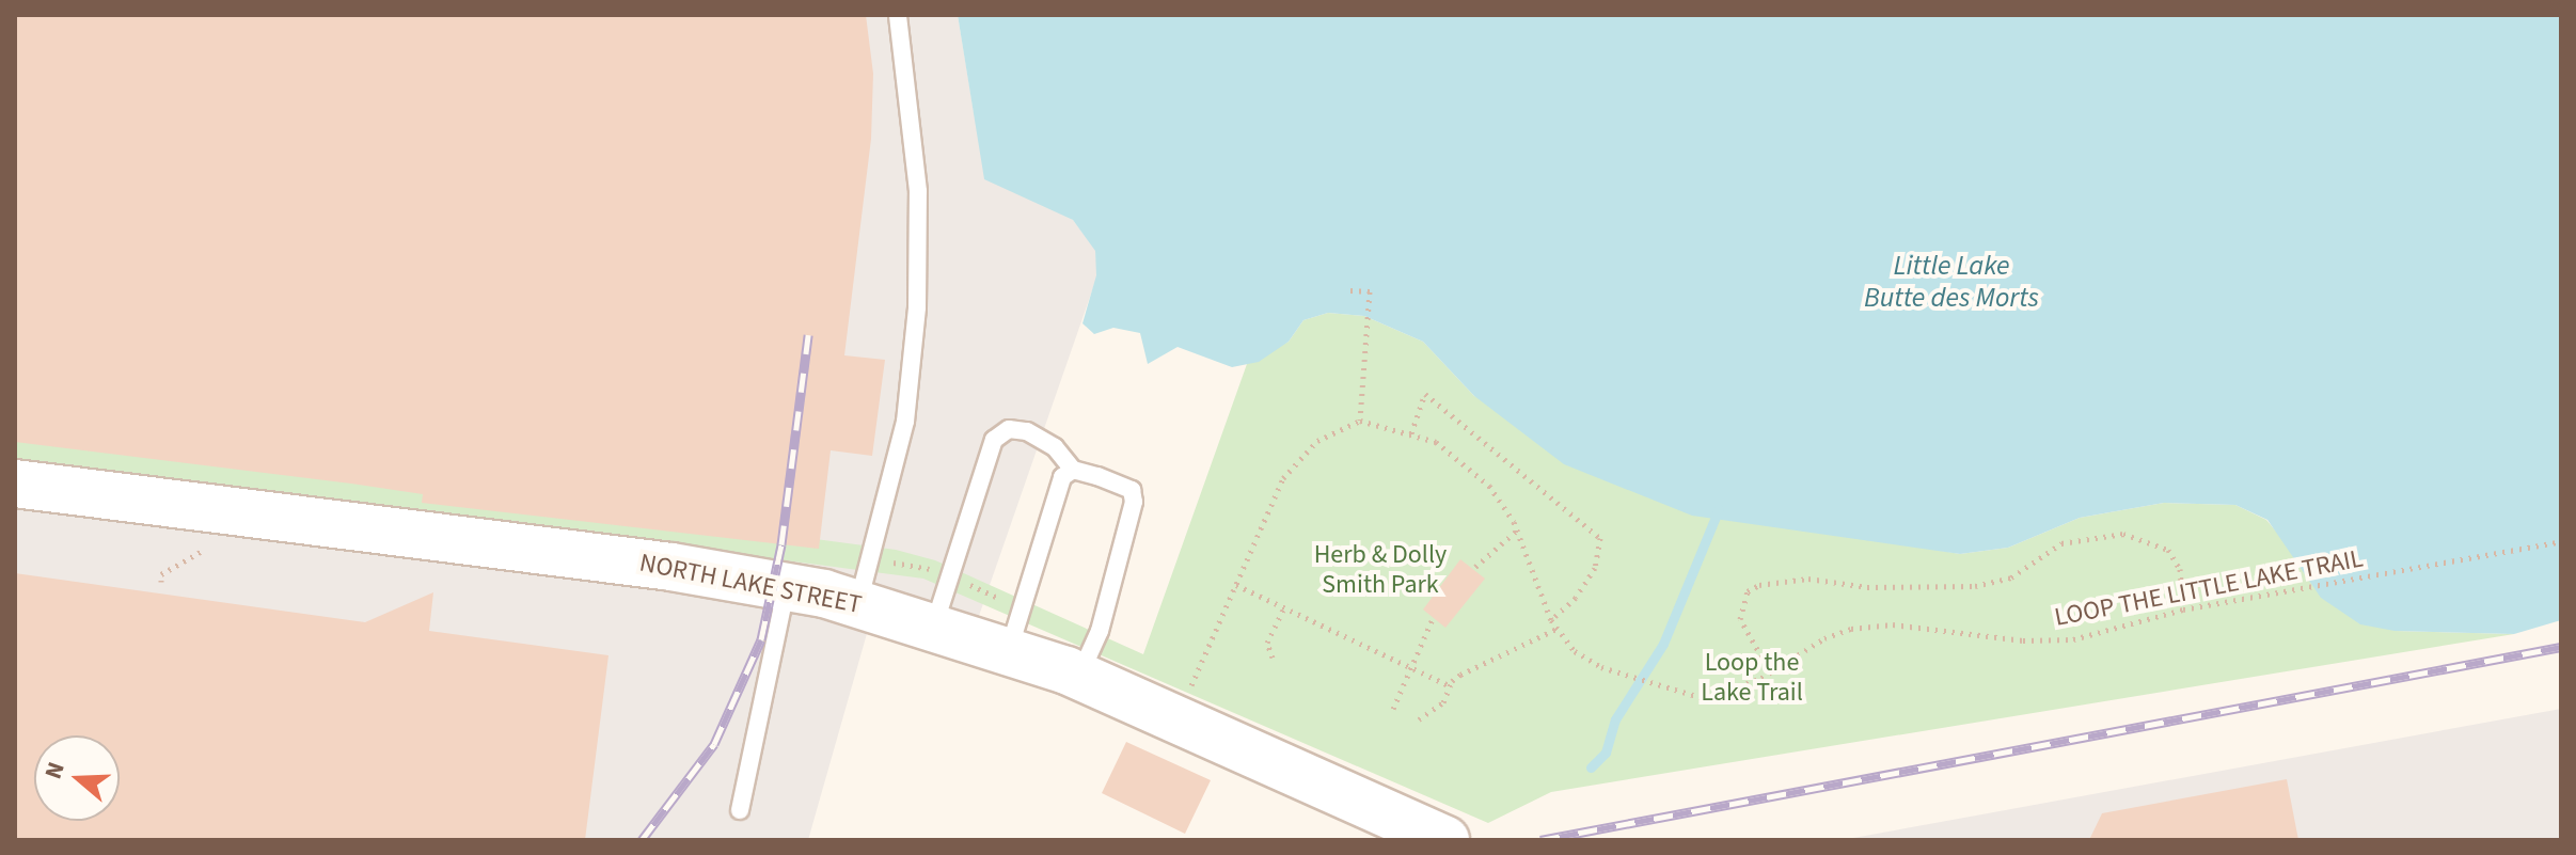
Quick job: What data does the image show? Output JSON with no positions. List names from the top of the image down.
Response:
{
  "streets": {
    "main road": ["NORTH LAKE STREET"],
    "path": ["LOOP THE LITTLE LAKE TRAIL"]
  },
  "water": ["Little Lake Butte des Morts"],
  "parks": ["Herb & Dolly Smith Park", "Loop the Lake Trail"],
  "north": "left"
}
